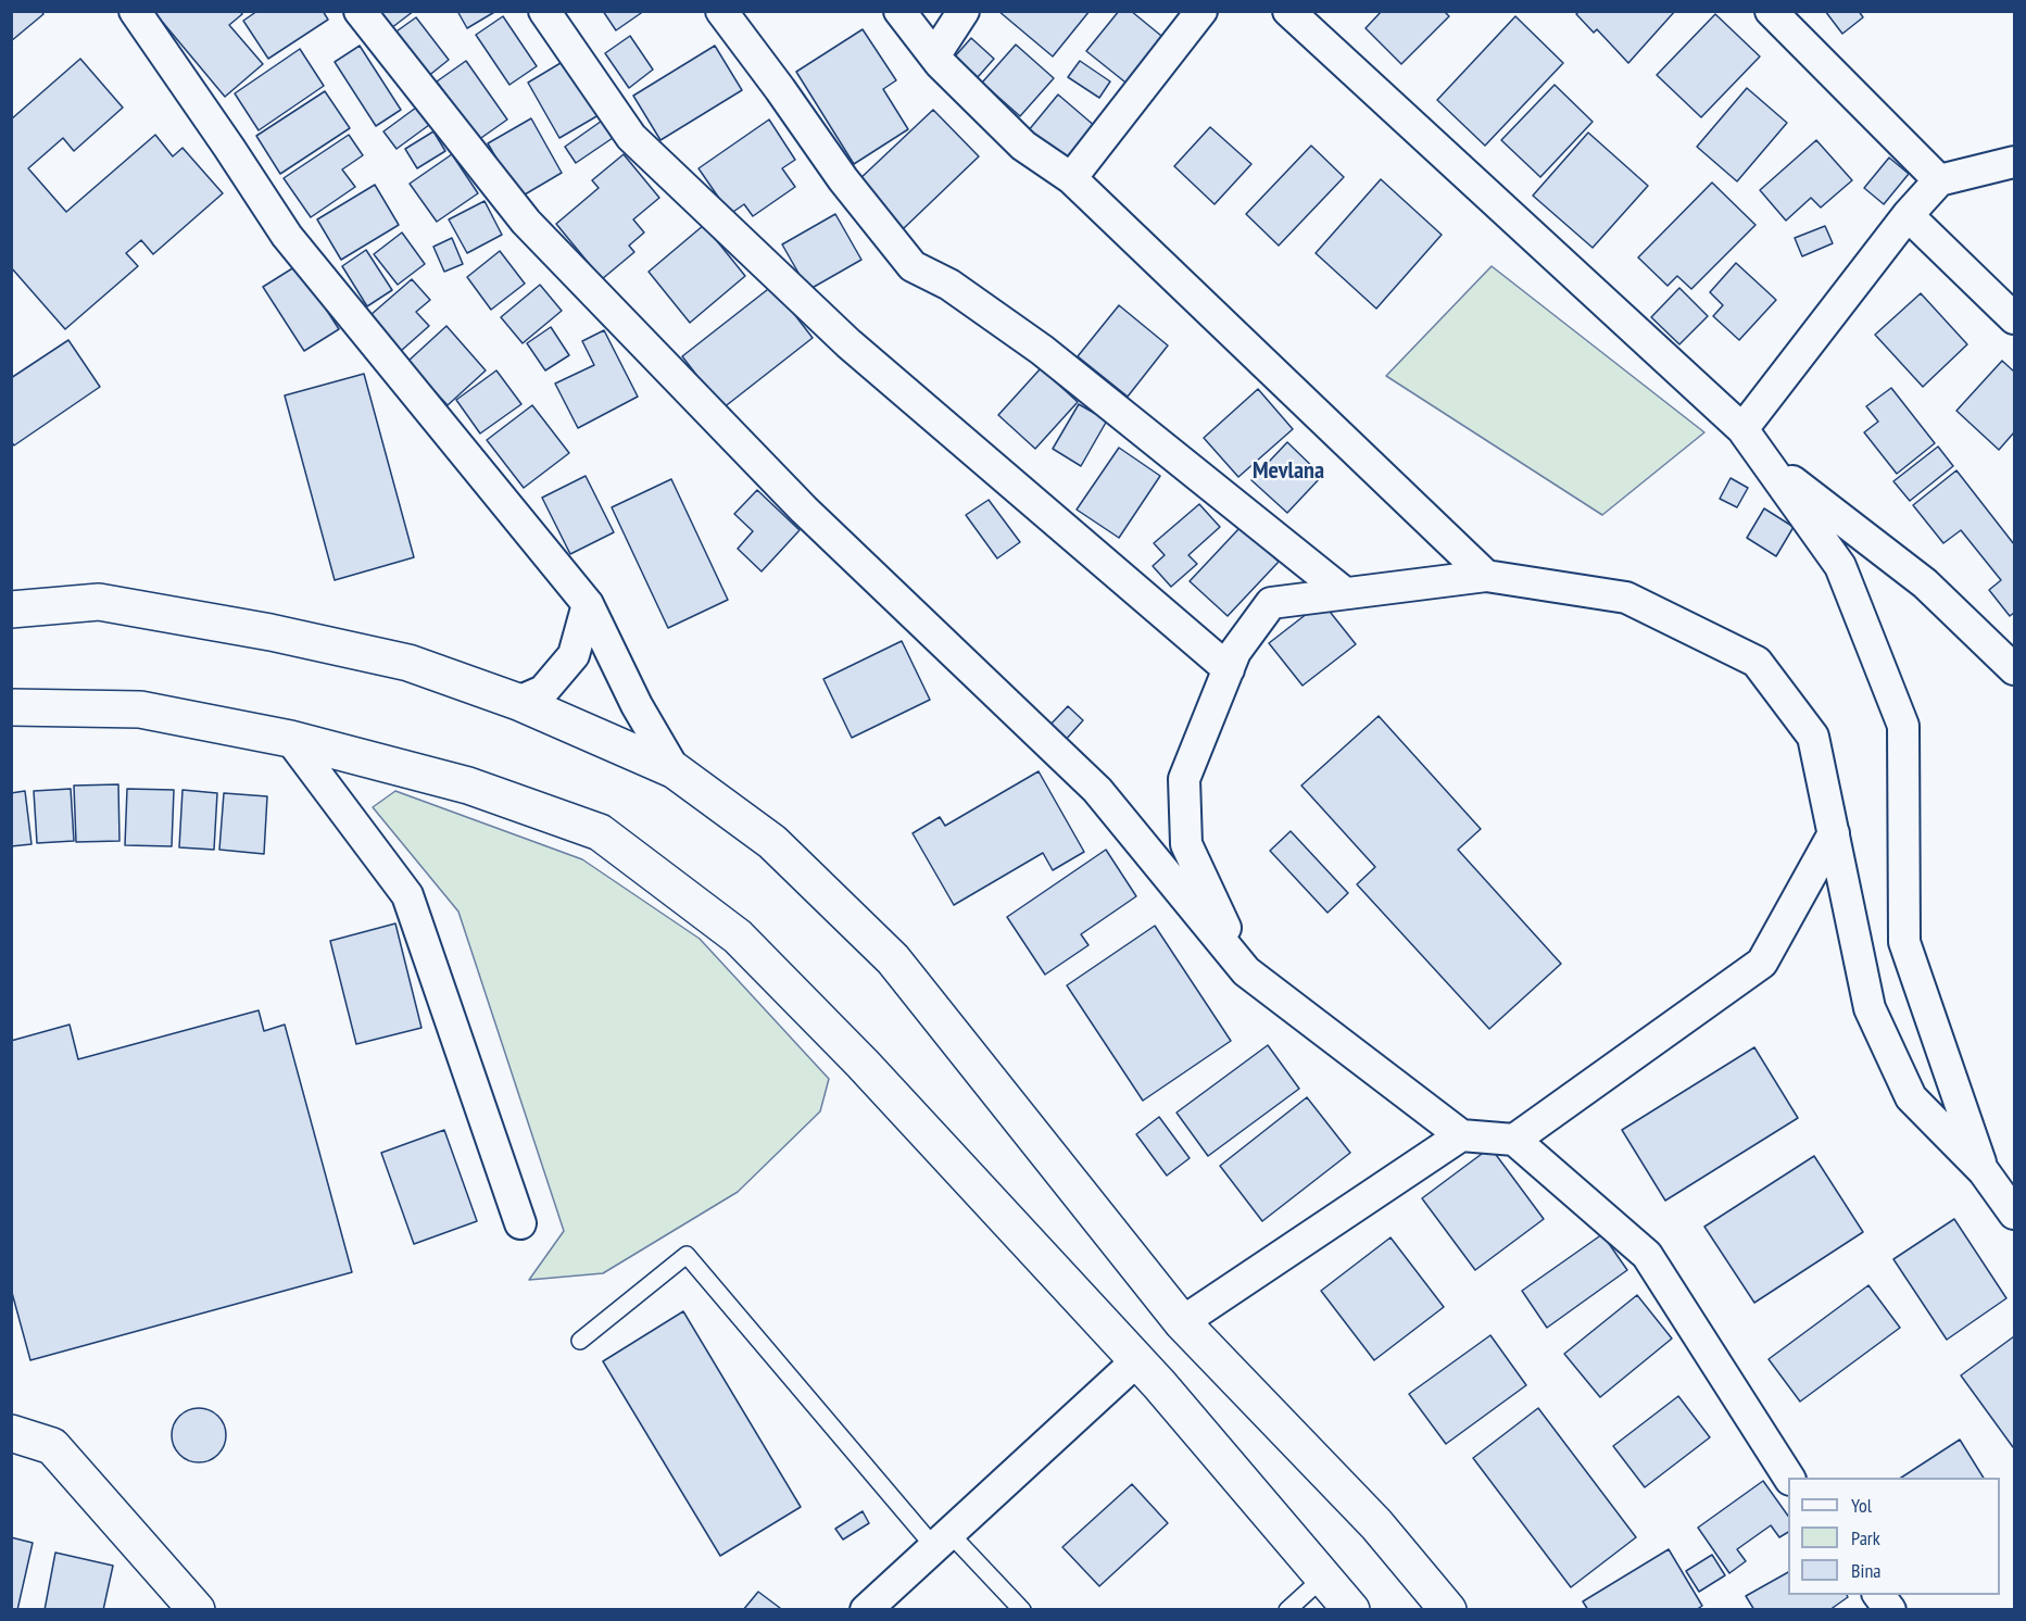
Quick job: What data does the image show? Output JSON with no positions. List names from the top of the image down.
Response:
{
  "districts": ["Mevlana"],
  "legend": ["Yol", "Park", "Bina"]
}
